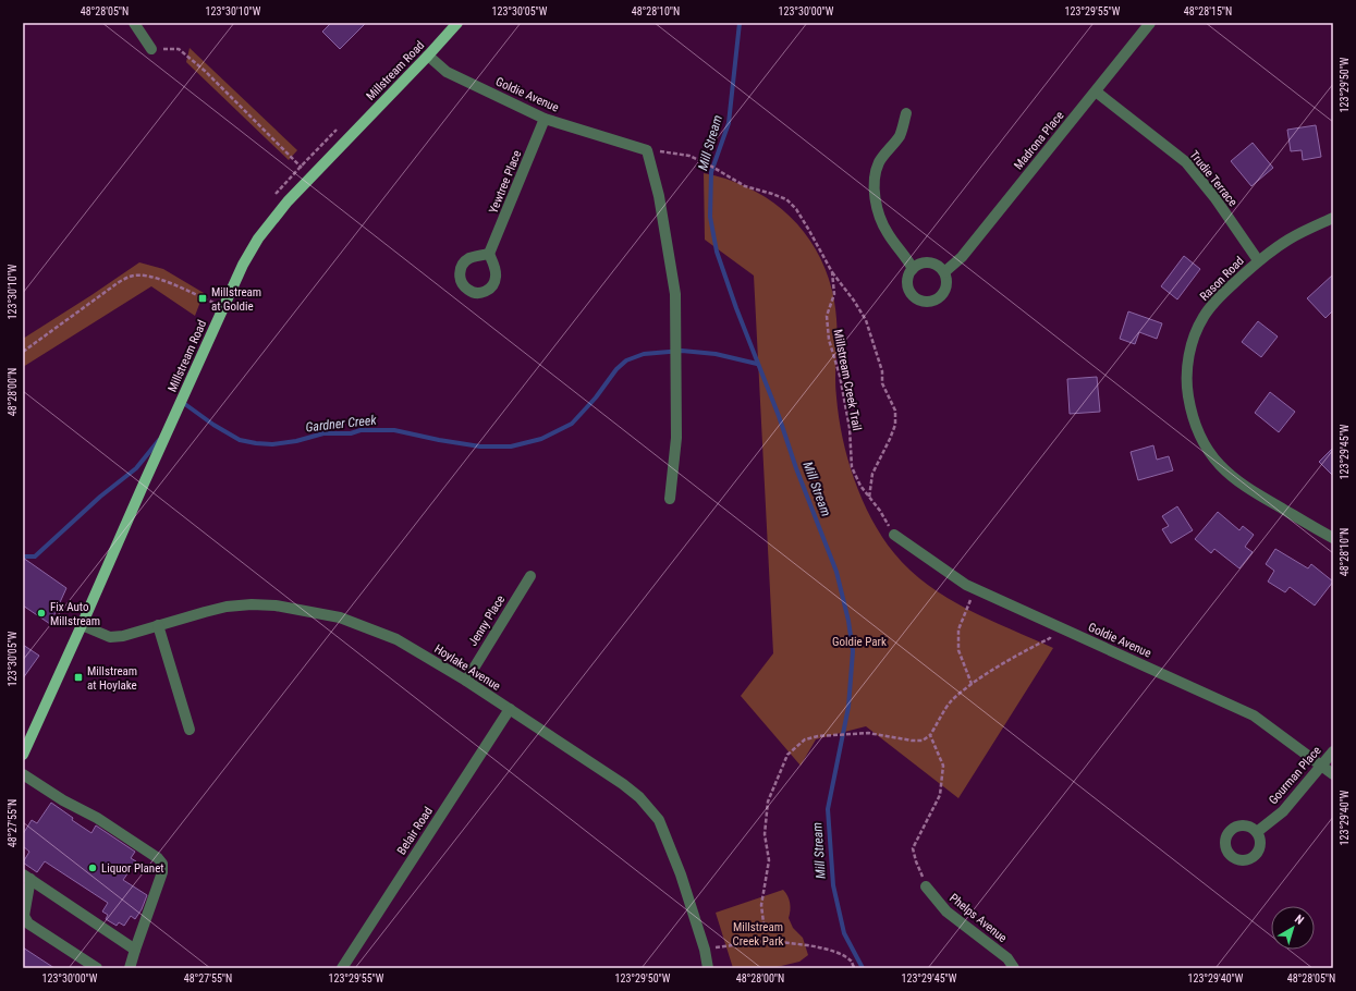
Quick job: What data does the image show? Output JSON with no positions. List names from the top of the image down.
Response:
{
  "streets": {
    "main road": ["Millstream Road"],
    "street": [
      "Goldie Avenue",
      "Madrona Place",
      "Trudie Terrace",
      "Yewtree Place",
      "Rason Road",
      "Jenny Place",
      "Hoylake Avenue",
      "Gourman Place",
      "Belair Road",
      "Phelps Avenue"
    ],
    "path": ["Millstream Creek Trail"]
  },
  "crossings": [
    ["Millstream Road", "Goldie Avenue"],
    ["Millstream Road", "Hoylake Avenue"],
    ["Goldie Avenue", "Yewtree Place"],
    ["Goldie Avenue", "Millstream Creek Trail"],
    ["Goldie Avenue", "Gourman Place"],
    ["Madrona Place", "Trudie Terrace"],
    ["Trudie Terrace", "Rason Road"],
    ["Jenny Place", "Hoylake Avenue"],
    ["Hoylake Avenue", "Belair Road"]
  ],
  "water": ["Mill Stream", "Gardner Creek"],
  "parks": ["Goldie Park", "Millstream Creek Park"],
  "places": {
    "transit": ["Millstream at Goldie", "Millstream at Hoylake"],
    "other": ["Fix Auto Millstream", "Liquor Planet"]
  },
  "north": "top right",
  "coordinates": [
    "48°28'05\"N",
    "123°30'10\"W",
    "123°30'05\"W",
    "48°28'10\"N",
    "123°30'00\"W",
    "123°29'55\"W",
    "48°28'15\"N",
    "123°29'50\"W",
    "48°28'00\"N",
    "123°29'45\"W",
    "123°29'40\"W",
    "48°27'55\"N"
  ]
}
